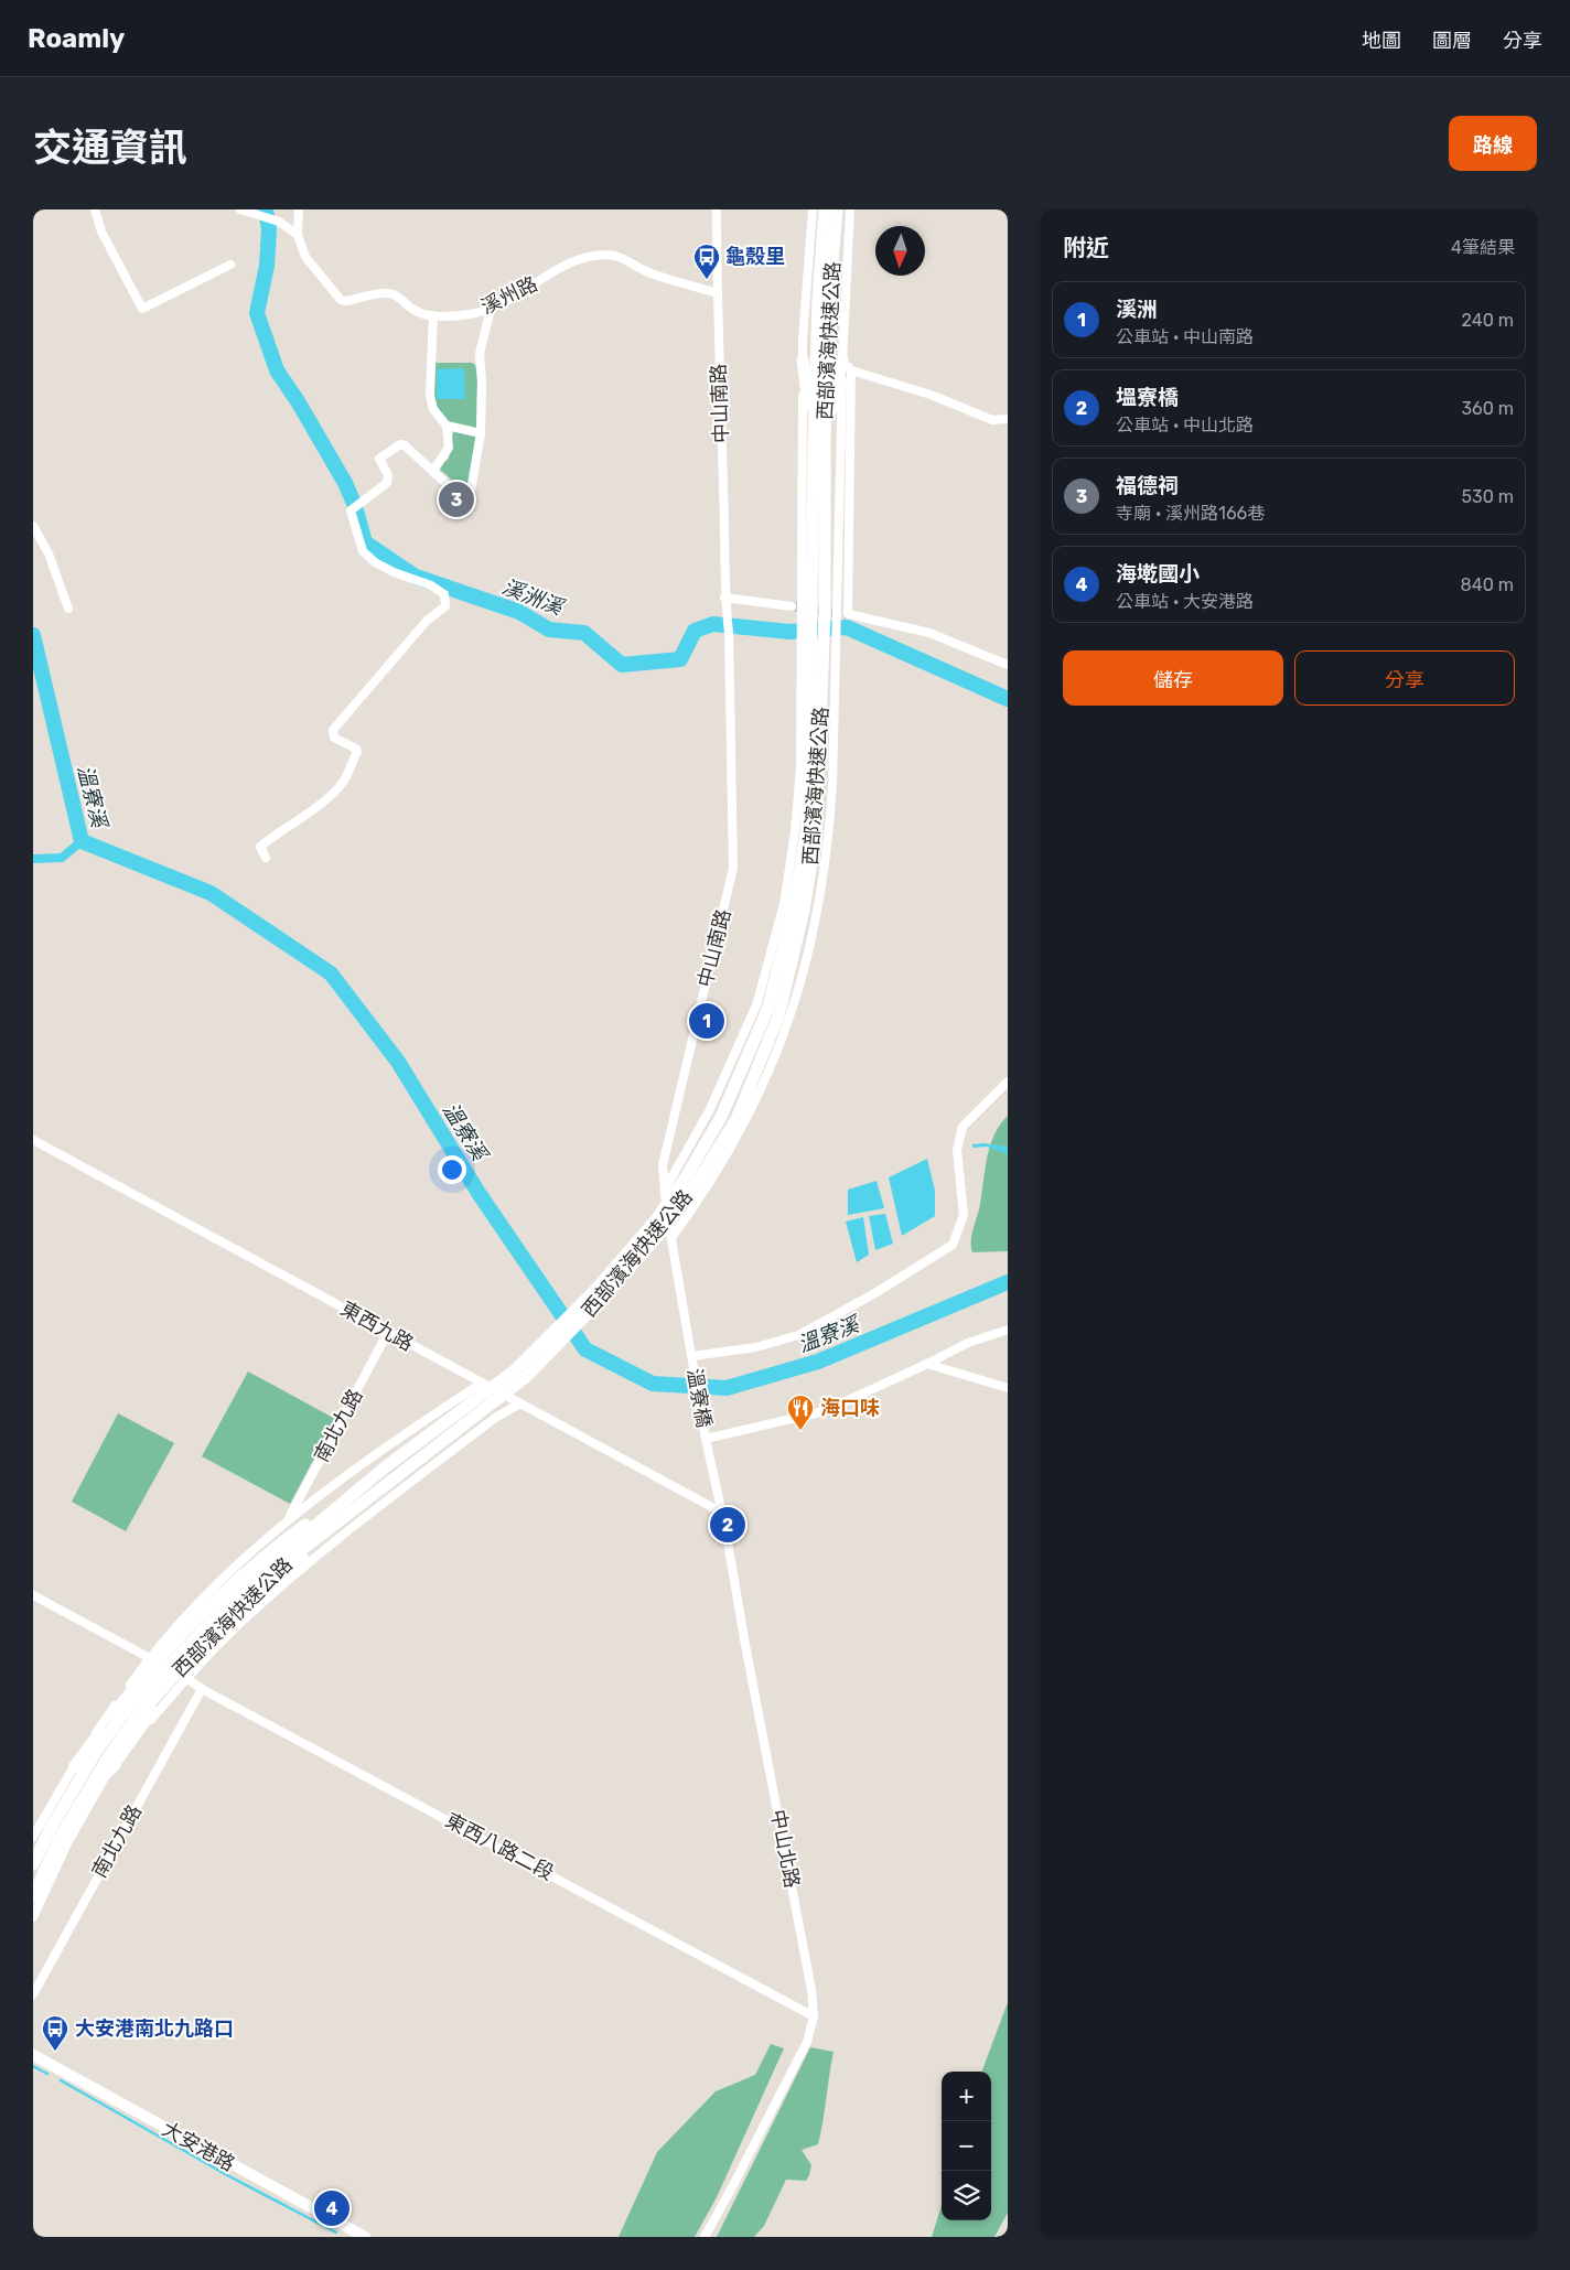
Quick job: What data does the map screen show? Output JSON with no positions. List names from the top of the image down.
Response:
{
  "streets": {
    "highway": ["西部濱海快速公路"],
    "main road": ["大安港路"],
    "street": [
      "溪州路",
      "中山南路",
      "東西九路",
      "溫寮橋",
      "南北九路",
      "東西八路二段",
      "中山北路"
    ]
  },
  "crossings": [
    ["溪州路", "中山南路"],
    ["中山南路", "溫寮橋"],
    ["東西九路", "南北九路"],
    ["東西九路", "中山北路"],
    ["溫寮橋", "中山北路"],
    ["南北九路", "東西八路二段"],
    ["東西八路二段", "中山北路"]
  ],
  "water": ["溪洲溪", "溫寮溪"],
  "places": {
    "bus stop": ["龜殼里", "大安港南北九路口"],
    "restaurant": ["海口味"]
  },
  "north": "bottom",
  "page": {
    "header": "Roamly",
    "nav": ["地圖", "圖層", "分享"],
    "title": "交通資訊",
    "buttons": [
      "路線",
      ["儲存", "分享"]
    ],
    "heading": ["附近", "4筆結果"],
    "list": [
      {
        "mark": "1",
        "name": "溪洲",
        "note": "公車站 · 中山南路",
        "value": "240 m"
      },
      {
        "mark": "2",
        "name": "塭寮橋",
        "note": "公車站 · 中山北路",
        "value": "360 m"
      },
      {
        "mark": "3",
        "name": "福德祠",
        "note": "寺廟 · 溪州路166巷",
        "value": "530 m"
      },
      {
        "mark": "4",
        "name": "海墘國小",
        "note": "公車站 · 大安港路",
        "value": "840 m"
      }
    ],
    "pins": [
      "3",
      "1",
      "2",
      "4"
    ],
    "map_buttons": ["+", "−"]
  }
}
